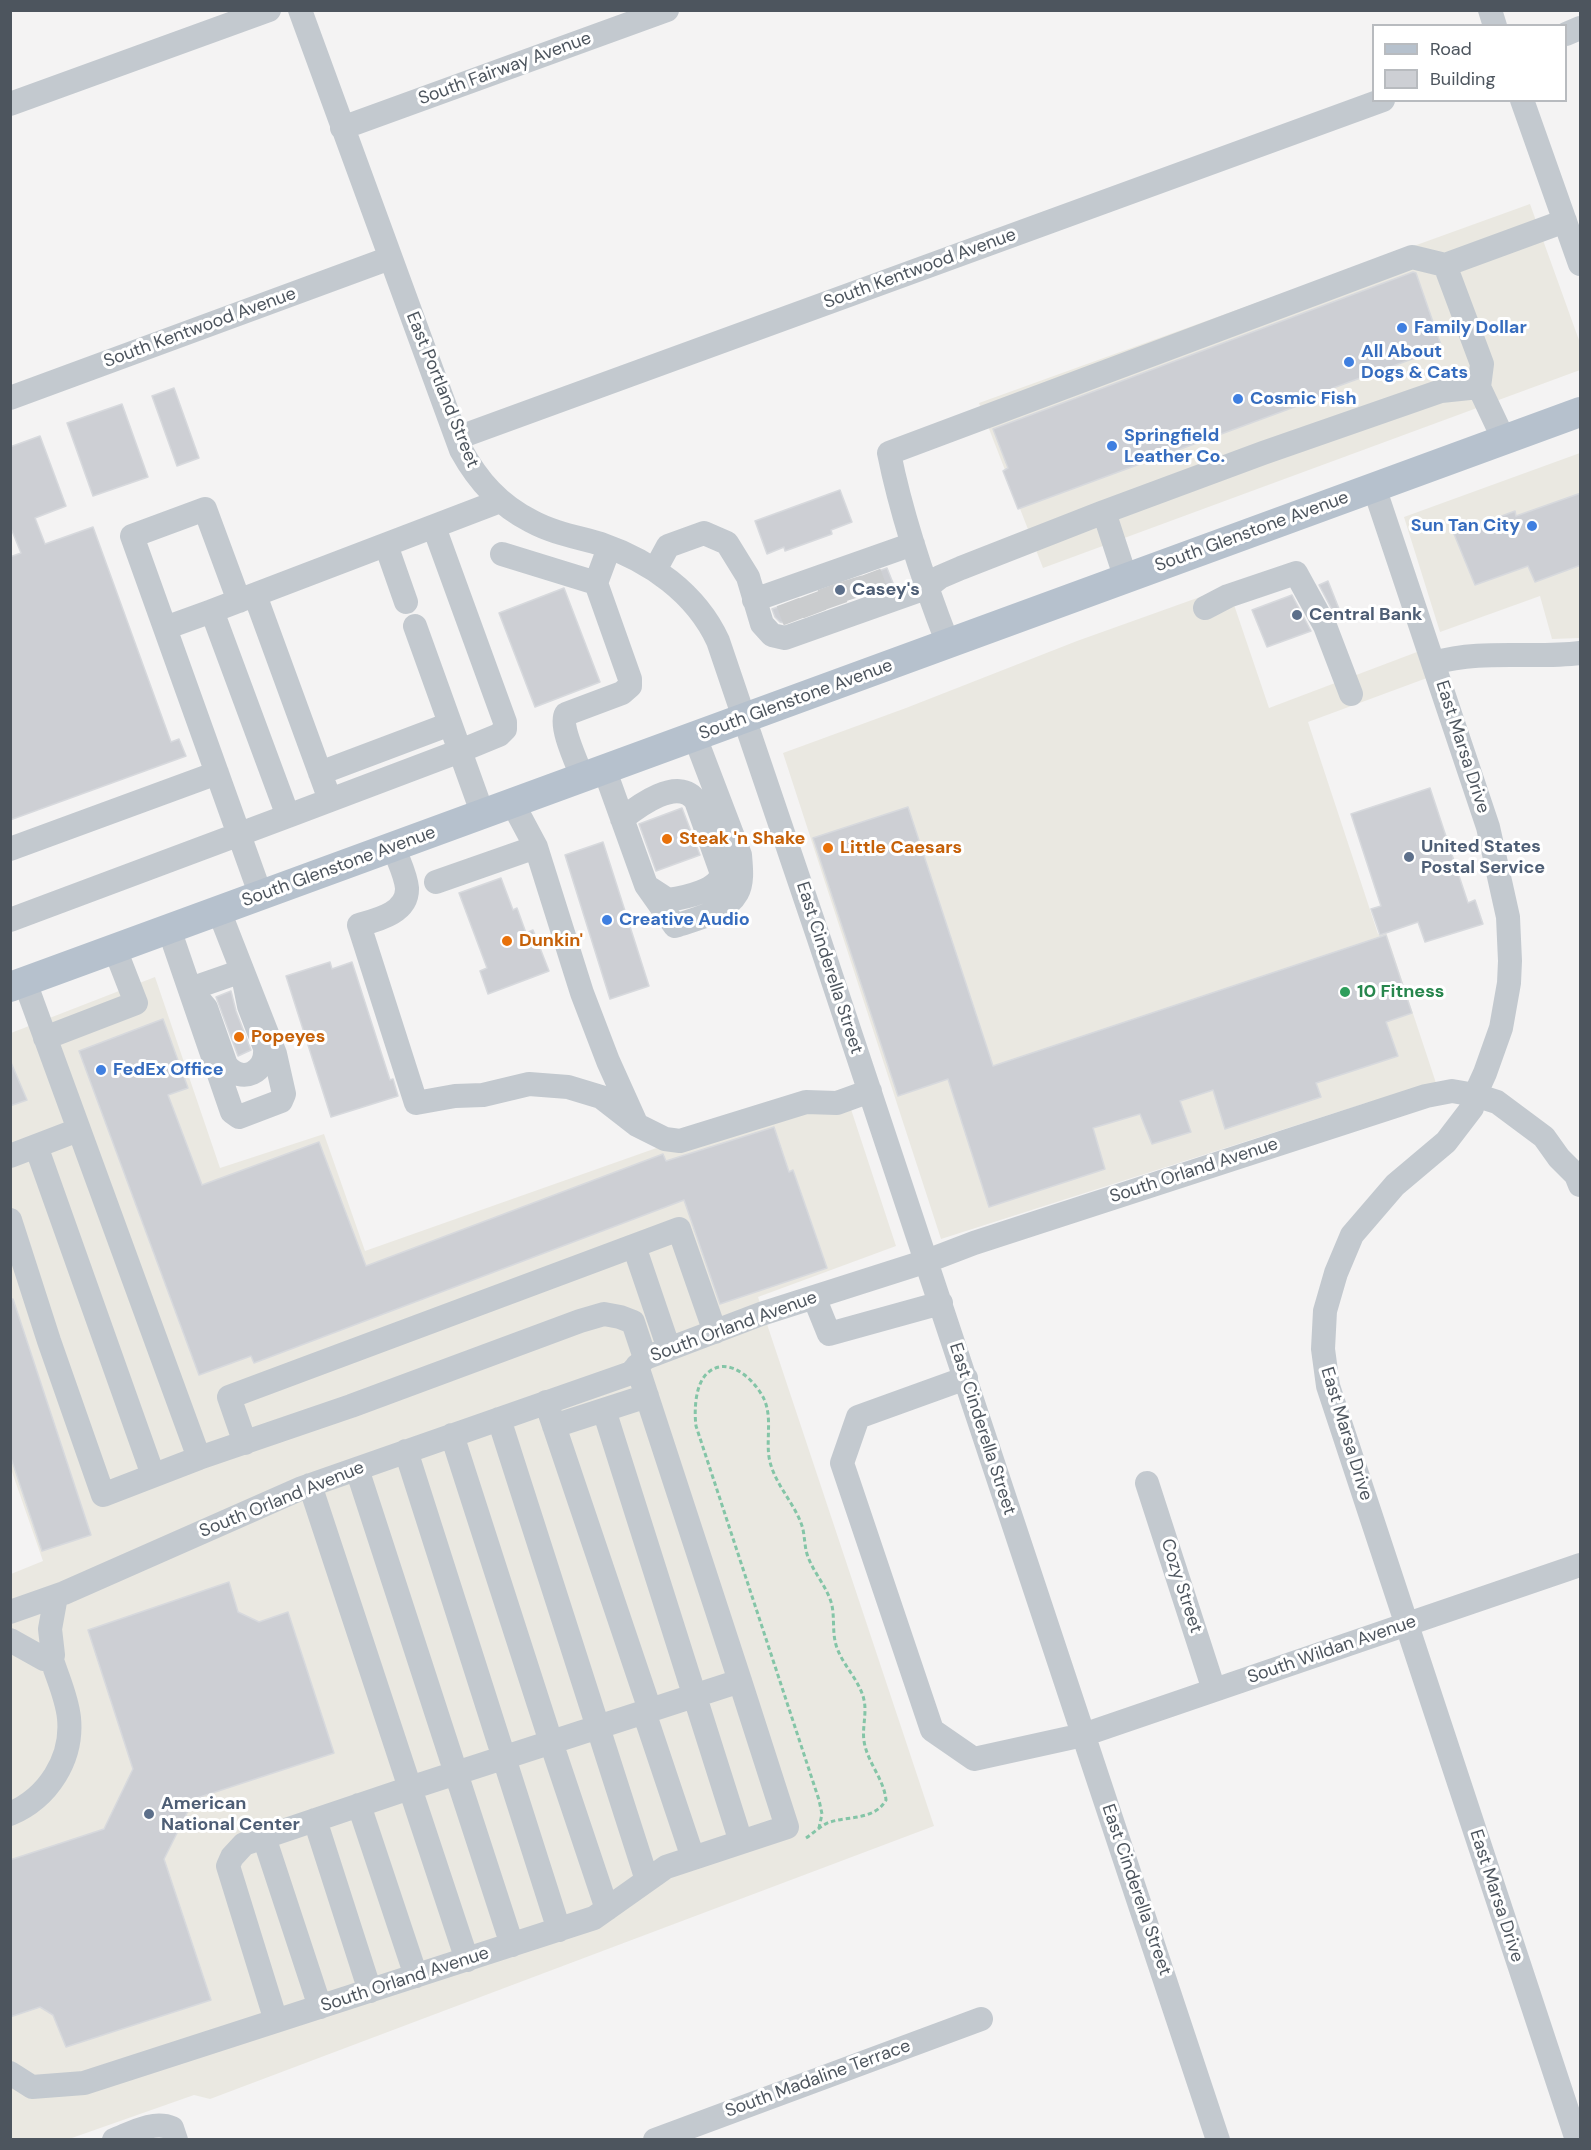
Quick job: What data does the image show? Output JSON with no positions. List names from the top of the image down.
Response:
{
  "streets": {
    "main road": ["South Glenstone Avenue"],
    "street": [
      "South Fairway Avenue",
      "South Kentwood Avenue",
      "East Portland Street",
      "East Marsa Drive",
      "East Cinderella Street",
      "South Orland Avenue",
      "Cozy Street",
      "South Wildan Avenue",
      "South Madaline Terrace"
    ]
  },
  "crossings": [
    ["South Fairway Avenue", "East Portland Street"],
    ["South Kentwood Avenue", "East Portland Street"],
    ["East Portland Street", "South Glenstone Avenue"],
    ["East Portland Street", "East Cinderella Street"],
    ["South Glenstone Avenue", "East Marsa Drive"],
    ["South Glenstone Avenue", "East Cinderella Street"],
    ["East Marsa Drive", "South Orland Avenue"],
    ["East Marsa Drive", "South Wildan Avenue"],
    ["East Cinderella Street", "South Orland Avenue"],
    ["East Cinderella Street", "South Wildan Avenue"],
    ["Cozy Street", "South Wildan Avenue"]
  ],
  "places": [
    "Family Dollar",
    "All About Dogs & Cats",
    "Cosmic Fish",
    "Springfield Leather Co.",
    "Sun Tan City",
    "Casey's",
    "Central Bank",
    "Steak 'n Shake",
    "Little Caesars",
    "United States Postal Service",
    "Creative Audio",
    "Dunkin'",
    "10 Fitness",
    "Popeyes",
    "FedEx Office",
    "American National Center"
  ],
  "legend": ["Road", "Building"]
}
